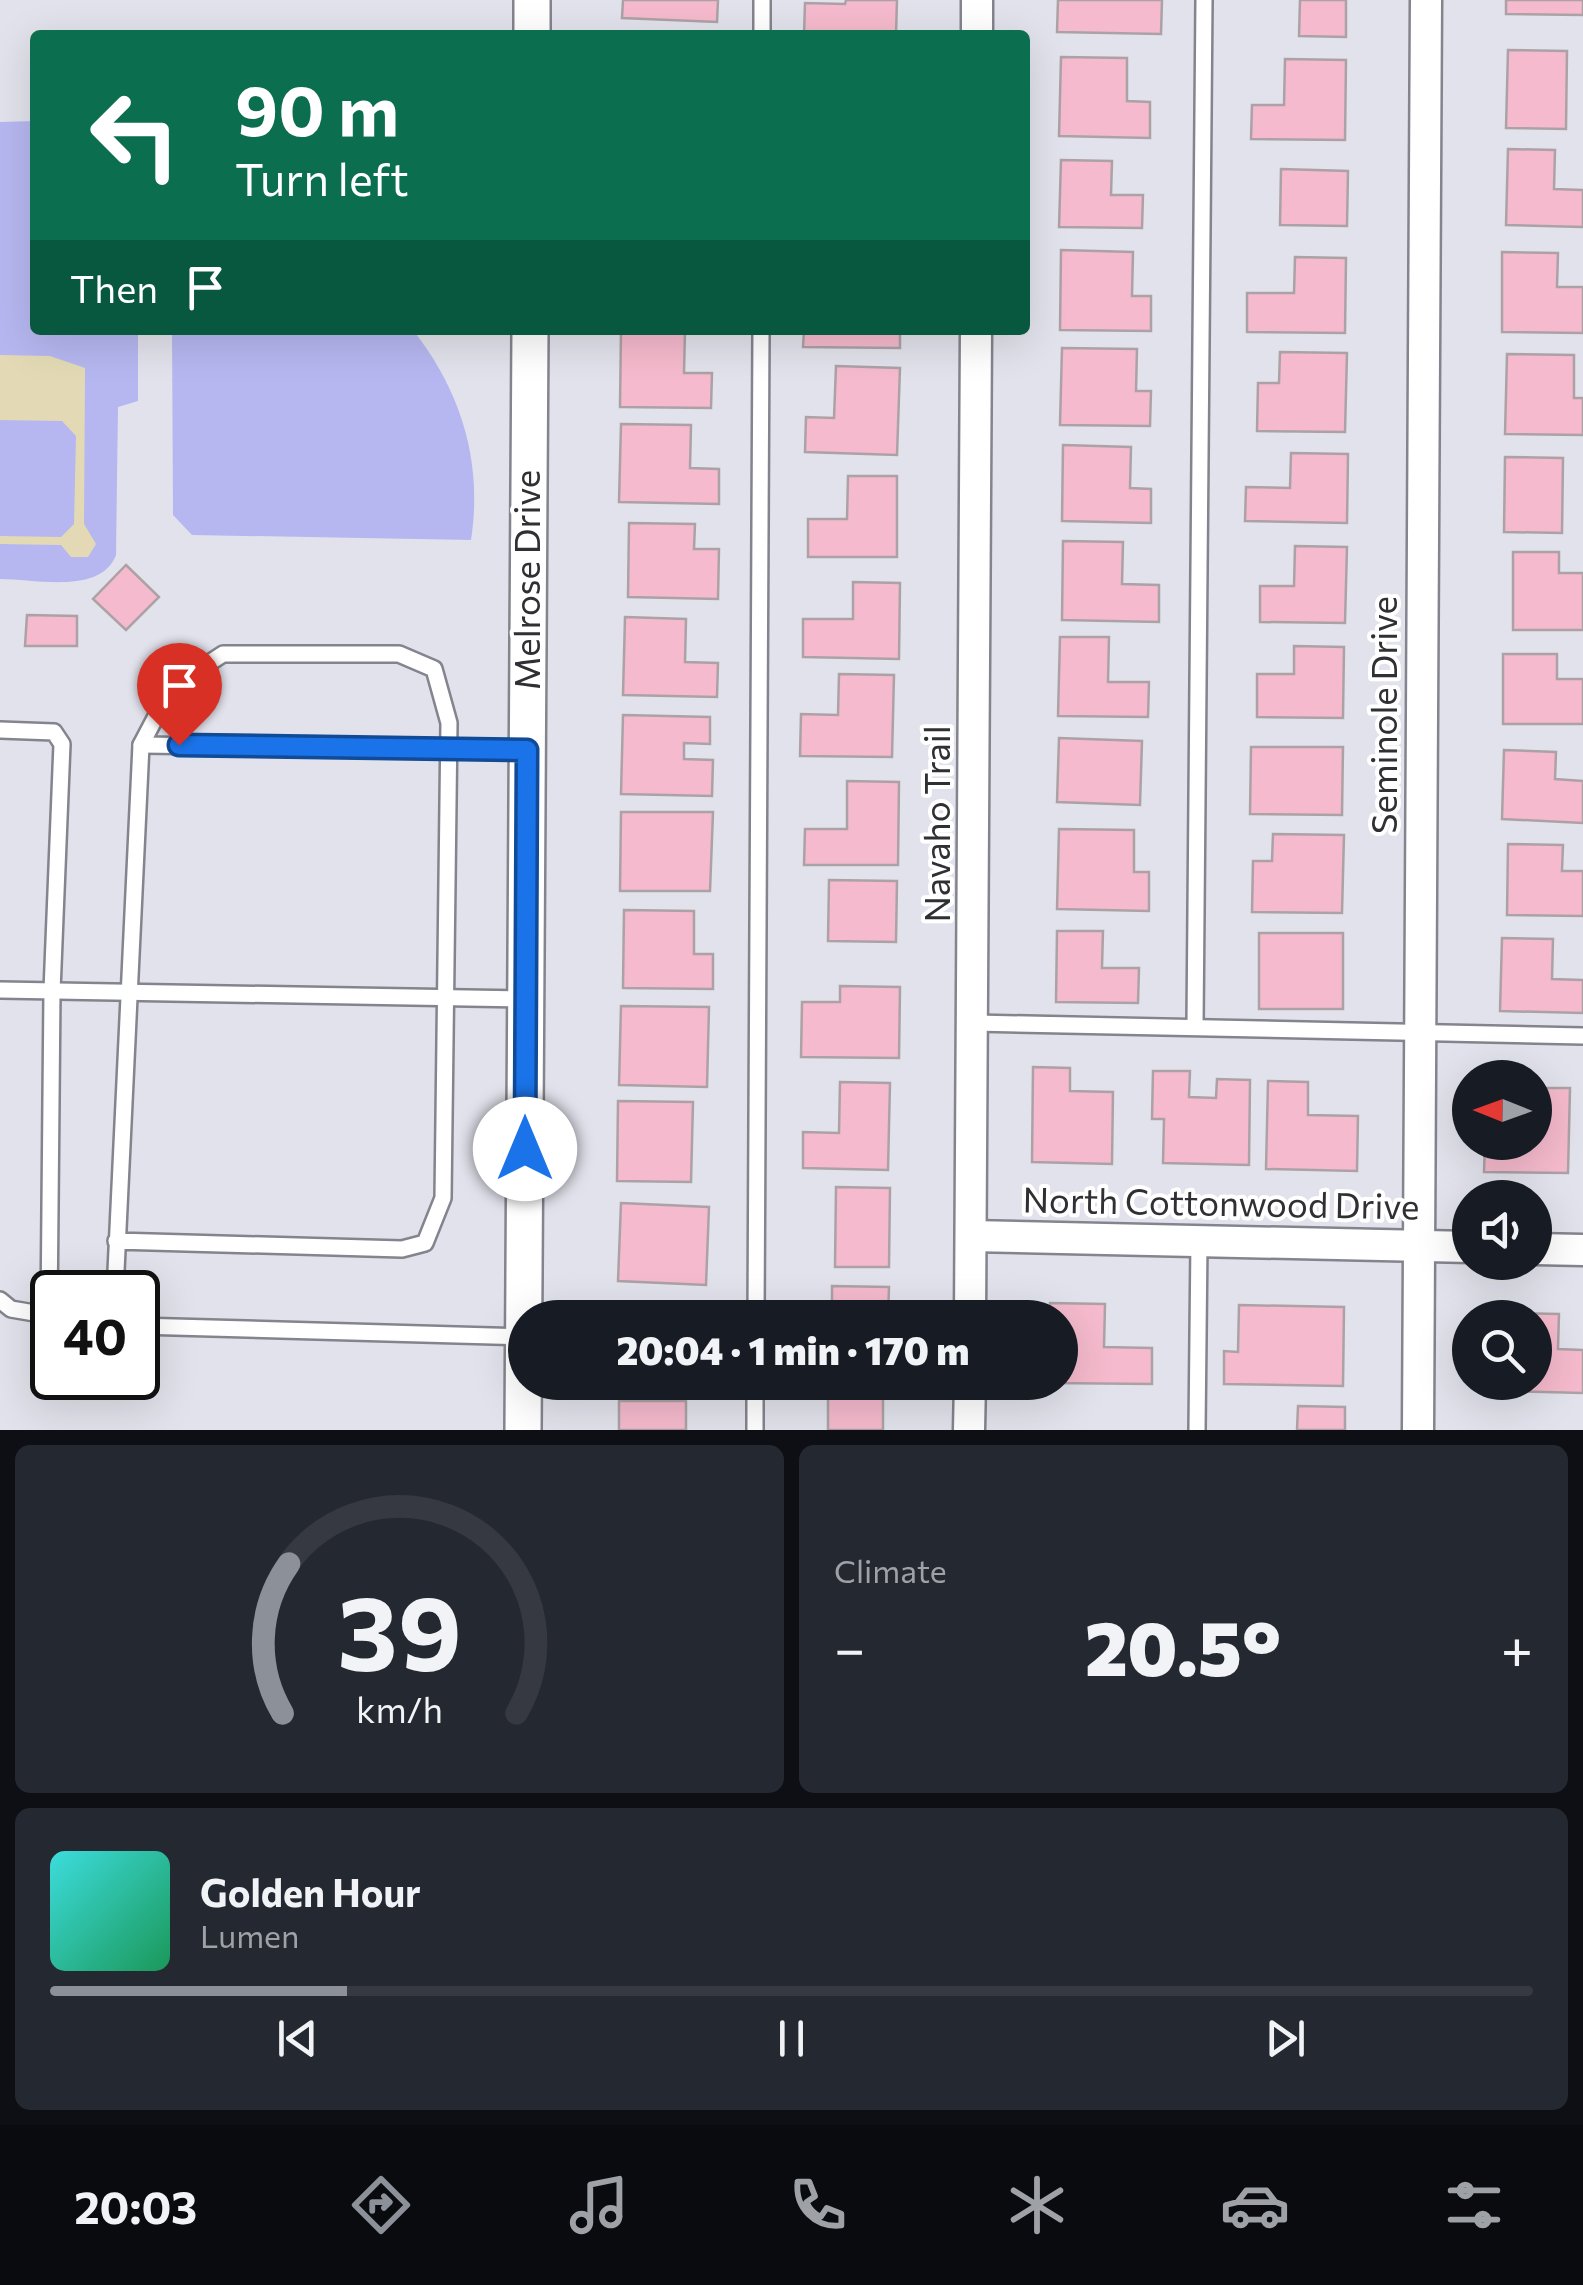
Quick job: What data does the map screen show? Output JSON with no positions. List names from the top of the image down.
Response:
{
  "streets": {
    "street": [
      "Melrose Drive",
      "Seminole Drive",
      "Navaho Trail",
      "North Cottonwood Drive"
    ]
  },
  "crossings": [
    ["Seminole Drive", "North Cottonwood Drive"],
    ["Navaho Trail", "North Cottonwood Drive"]
  ],
  "north": "left",
  "page": {
    "turn": ["90 m", "Turn left"],
    "then": "Then",
    "limit": "40",
    "trip": "20:04 · 1 min · 170 m",
    "tile": "Climate",
    "heat": ["−", "20.5°", "+"],
    "song": ["Golden Hour", "Lumen"],
    "tabs": "20:03",
    "gauge": ["39", "km/h"]
  }
}
